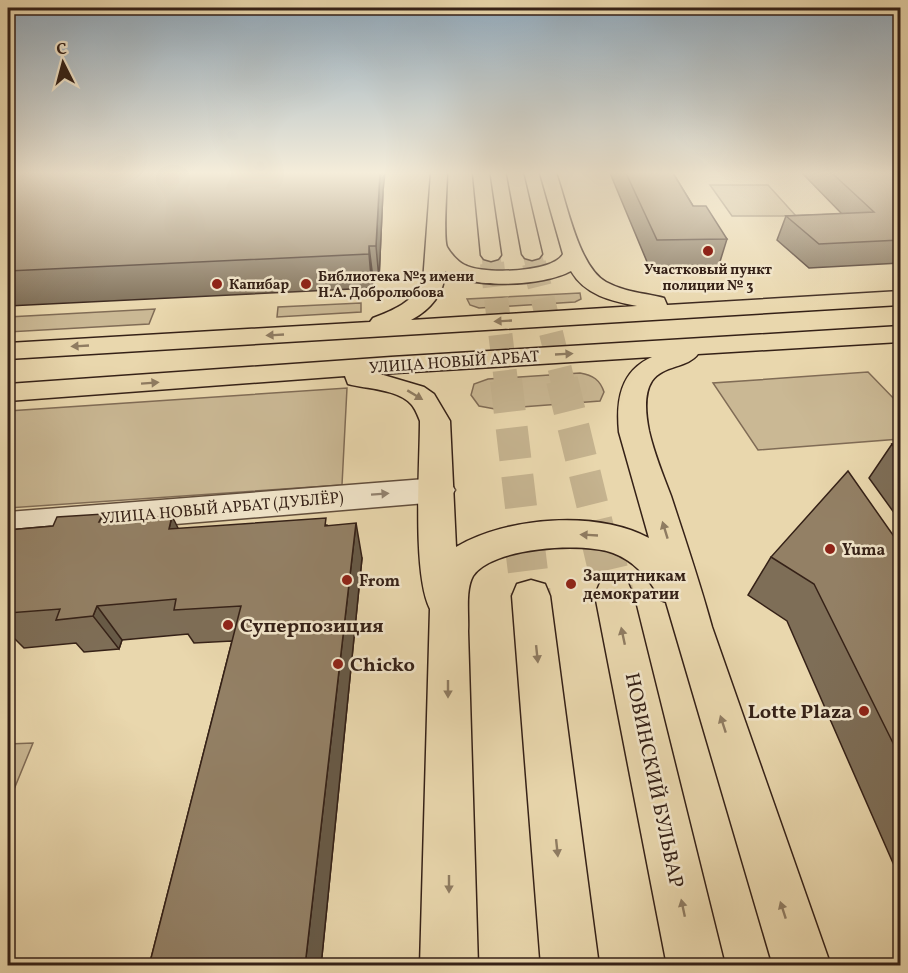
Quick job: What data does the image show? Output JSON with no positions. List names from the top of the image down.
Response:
{
  "streets": {
    "main road": ["УЛИЦА НОВЫЙ АРБАТ", "НОВИНСКИЙ БУЛЬВАР"],
    "street": ["УЛИЦА НОВЫЙ АРБАТ (ДУБЛЁР)"]
  },
  "one_way": ["УЛИЦА НОВЫЙ АРБАТ (ДУБЛЁР)"],
  "places": [
    "Участковый пункт полиции № 3",
    "Капибар",
    "Библиотека №3 имени Н.А. Добролюбова",
    "Yuma",
    "From",
    "Защитникам демократии",
    "Суперпозиция",
    "Chicko",
    "Lotte Plaza"
  ],
  "north": "top"
}
